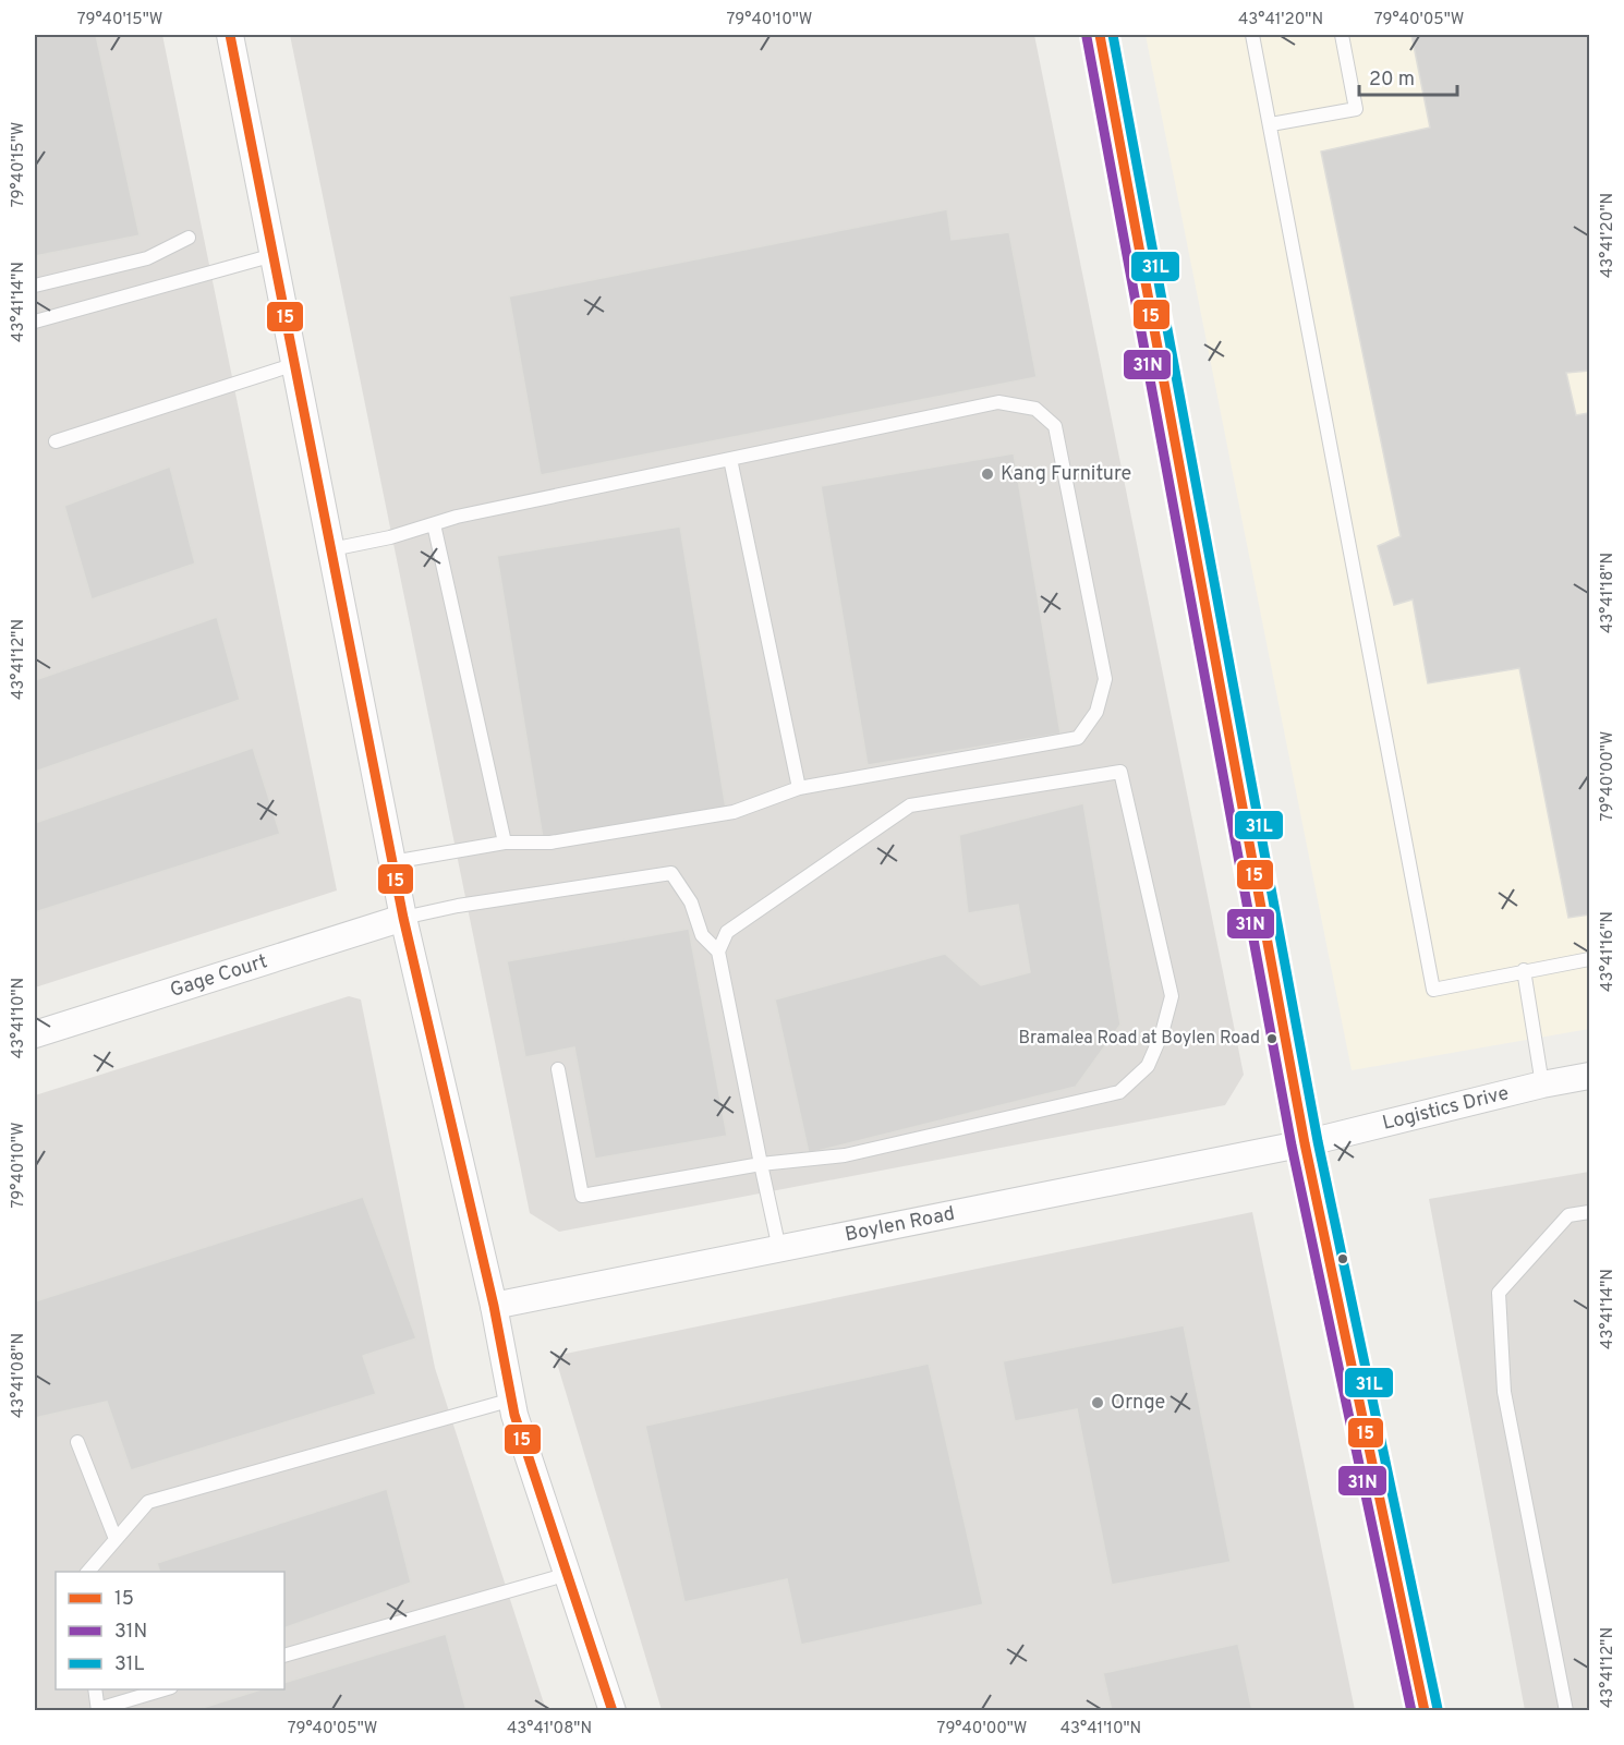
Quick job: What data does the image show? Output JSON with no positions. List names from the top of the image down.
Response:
{
  "streets": {
    "street": ["Gage Court", "Logistics Drive", "Boylen Road"]
  },
  "crossings": [
    ["Logistics Drive", "Boylen Road"]
  ],
  "places": ["Kang Furniture", "Bramalea Road at Boylen Road", "Ornge"],
  "lines": ["transit line 15", "transit line 31L", "transit line 31N"],
  "legend": ["15", "31N", "31L"],
  "scale_bar": "20 m",
  "coordinates": [
    "79°40'15\"W",
    "79°40'10\"W",
    "43°41'20\"N",
    "79°40'05\"W",
    "43°41'14\"N",
    "43°41'18\"N",
    "43°41'12\"N",
    "79°40'00\"W",
    "43°41'16\"N",
    "43°41'10\"N",
    "43°41'08\"N"
  ]
}
